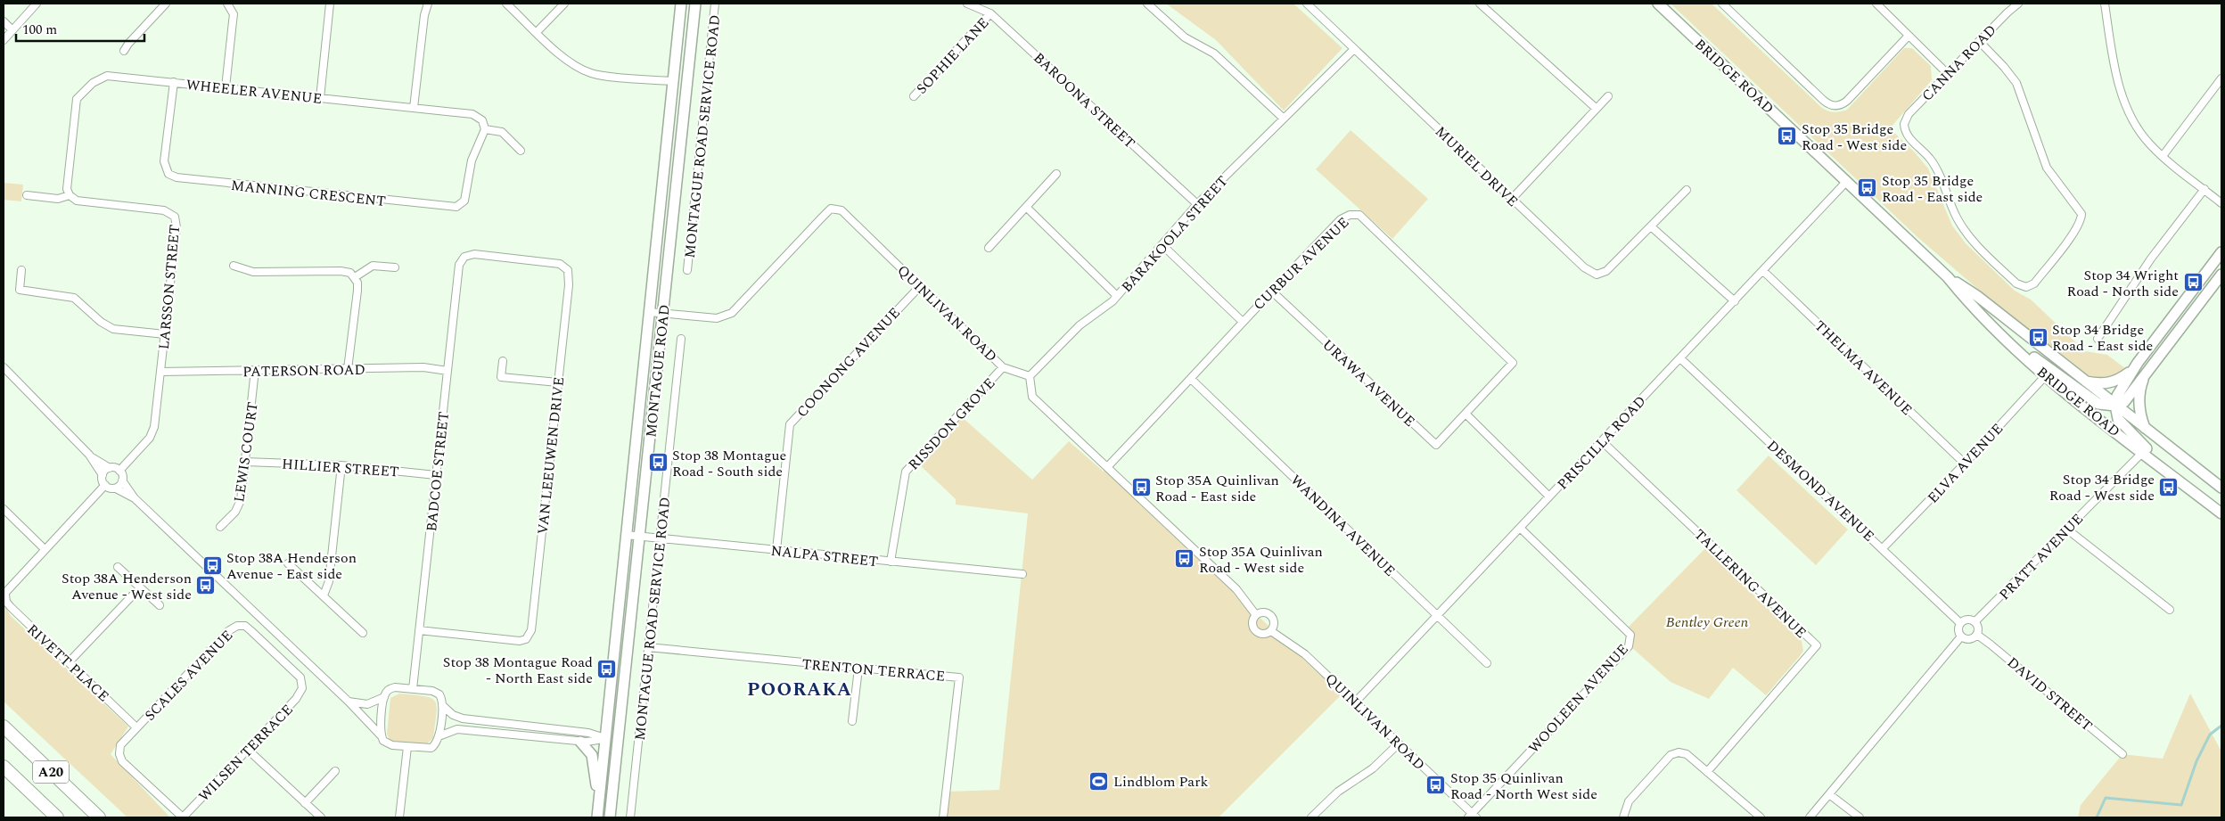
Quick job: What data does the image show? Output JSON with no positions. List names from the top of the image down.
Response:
{
  "streets": {
    "highway": ["A20"],
    "main road": ["BRIDGE ROAD", "MONTAGUE ROAD"],
    "street": [
      "SOPHIE LANE",
      "CANNA ROAD",
      "WHEELER AVENUE",
      "BAROONA STREET",
      "MONTAGUE ROAD SERVICE ROAD",
      "MURIEL DRIVE",
      "MANNING CRESCENT",
      "BARAKOOLA STREET",
      "CURBUR AVENUE",
      "LARSSON STREET",
      "QUINLIVAN ROAD",
      "COONONG AVENUE",
      "THELMA AVENUE",
      "PATERSON ROAD",
      "URAWA AVENUE",
      "RISSDON GROVE",
      "PRISCILLA ROAD",
      "LEWIS COURT",
      "VAN LEEUWEN DRIVE",
      "ELVA AVENUE",
      "HILLIER STREET",
      "BADCOE STREET",
      "DESMOND AVENUE",
      "WANDINA AVENUE",
      "NALPA STREET",
      "PRATT AVENUE",
      "TALLERING AVENUE",
      "RIVETT PLACE",
      "TRENTON TERRACE",
      "SCALES AVENUE",
      "DAVID STREET",
      "WOOLEEN AVENUE",
      "WILSEN TERRACE"
    ]
  },
  "crossings": [
    ["SOPHIE LANE", "BAROONA STREET"],
    ["BRIDGE ROAD", "PRISCILLA ROAD"],
    ["BRIDGE ROAD", "ELVA AVENUE"],
    ["BRIDGE ROAD", "PRATT AVENUE"],
    ["WHEELER AVENUE", "MANNING CRESCENT"],
    ["WHEELER AVENUE", "LARSSON STREET"],
    ["BAROONA STREET", "BARAKOOLA STREET"],
    ["MONTAGUE ROAD SERVICE ROAD", "NALPA STREET"],
    ["MONTAGUE ROAD SERVICE ROAD", "TRENTON TERRACE"],
    ["MURIEL DRIVE", "BARAKOOLA STREET"],
    ["BARAKOOLA STREET", "QUINLIVAN ROAD"],
    ["CURBUR AVENUE", "URAWA AVENUE"],
    ["CURBUR AVENUE", "WANDINA AVENUE"],
    ["LARSSON STREET", "PATERSON ROAD"],
    ["QUINLIVAN ROAD", "COONONG AVENUE"],
    ["QUINLIVAN ROAD", "MONTAGUE ROAD"],
    ["QUINLIVAN ROAD", "RISSDON GROVE"],
    ["QUINLIVAN ROAD", "PRISCILLA ROAD"],
    ["QUINLIVAN ROAD", "WOOLEEN AVENUE"],
    ["COONONG AVENUE", "NALPA STREET"],
    ["THELMA AVENUE", "PRISCILLA ROAD"],
    ["THELMA AVENUE", "ELVA AVENUE"],
    ["PATERSON ROAD", "LEWIS COURT"],
    ["PATERSON ROAD", "BADCOE STREET"],
    ["MONTAGUE ROAD", "NALPA STREET"],
    ["RISSDON GROVE", "NALPA STREET"],
    ["PRISCILLA ROAD", "DESMOND AVENUE"],
    ["PRISCILLA ROAD", "WANDINA AVENUE"],
    ["PRISCILLA ROAD", "TALLERING AVENUE"],
    ["PRISCILLA ROAD", "WOOLEEN AVENUE"],
    ["LEWIS COURT", "HILLIER STREET"],
    ["VAN LEEUWEN DRIVE", "BADCOE STREET"],
    ["ELVA AVENUE", "DESMOND AVENUE"],
    ["HILLIER STREET", "BADCOE STREET"],
    ["DESMOND AVENUE", "PRATT AVENUE"],
    ["DESMOND AVENUE", "DAVID STREET"],
    ["PRATT AVENUE", "DAVID STREET"],
    ["RIVETT PLACE", "SCALES AVENUE"],
    ["SCALES AVENUE", "WILSEN TERRACE"]
  ],
  "districts": ["POORAKA"],
  "parks": ["Bentley Green"],
  "places": {
    "bus stop": [
      "Stop 35 Bridge Road - West side",
      "Stop 35 Bridge Road - East side",
      "Stop 34 Wright Road - North side",
      "Stop 34 Bridge Road - East side",
      "Stop 38 Montague Road - South side",
      "Stop 34 Bridge Road - West side",
      "Stop 35A Quinlivan Road - East side",
      "Stop 35A Quinlivan Road - West side",
      "Stop 38A Henderson Avenue - East side",
      "Stop 38A Henderson Avenue - West side",
      "Stop 38 Montague Road - North East side",
      "Stop 35 Quinlivan Road - North West side"
    ],
    "sports": ["Lindblom Park"]
  },
  "scale_bar": "100 m"
}
